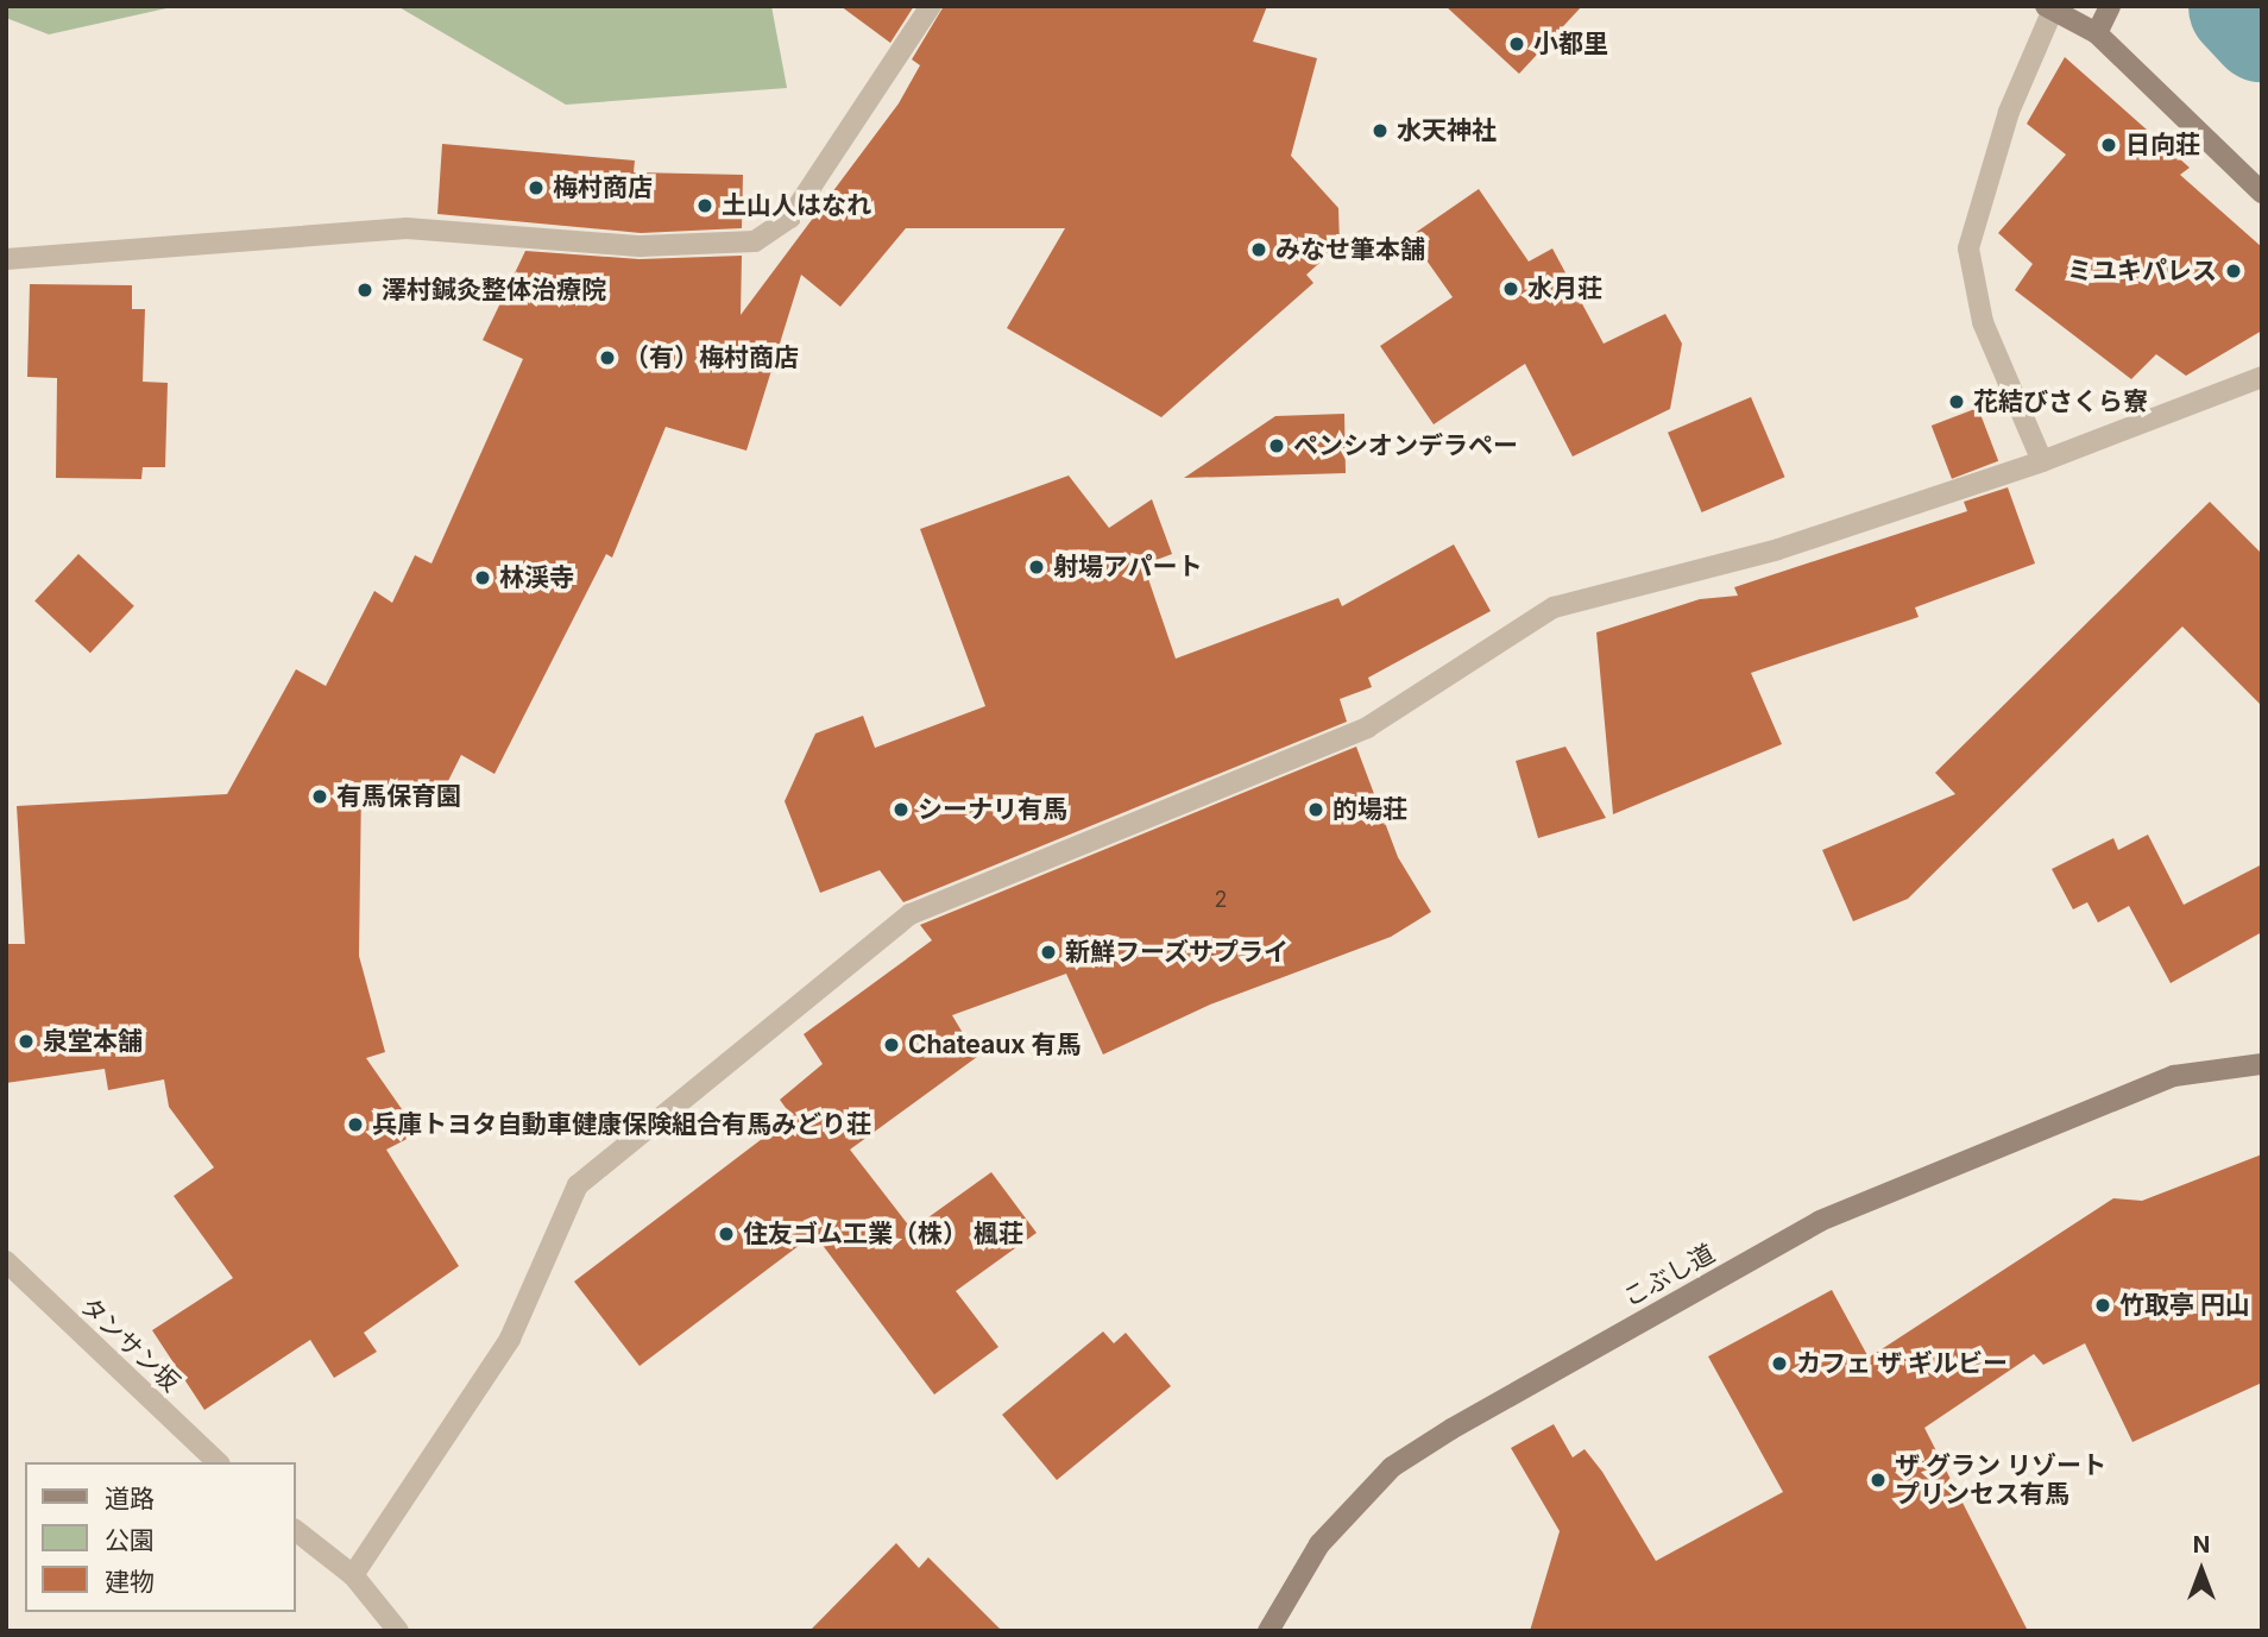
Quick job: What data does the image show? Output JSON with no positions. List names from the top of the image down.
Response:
{
  "streets": {
    "street": ["こぶし道", "タンサン坂"]
  },
  "places": [
    "小都里",
    "水天神社",
    "日向荘",
    "梅村商店",
    "土山人はなれ",
    "みなせ筆本舗",
    "ミユキパレス",
    "水月荘",
    "澤村鍼灸整体治療院",
    "（有）梅村商店",
    "花結びさくら寮",
    "ペンシオンデラペー",
    "射場アパート",
    "林渓寺",
    "有馬保育園",
    "シーナリ有馬",
    "的場荘",
    "新鮮フーズサプライ",
    "泉堂本舗",
    "Chateaux 有馬",
    "兵庫トヨタ自動車健康保険組合有馬みどり荘",
    "住友ゴム工業（株） 楓荘",
    "竹取亭 円山",
    "カフェ ザ ギルビー",
    "ザ グラン リゾート プリンセス有馬"
  ],
  "house_numbers": ["2"],
  "legend": ["道路", "公園", "建物"],
  "north": "top"
}
